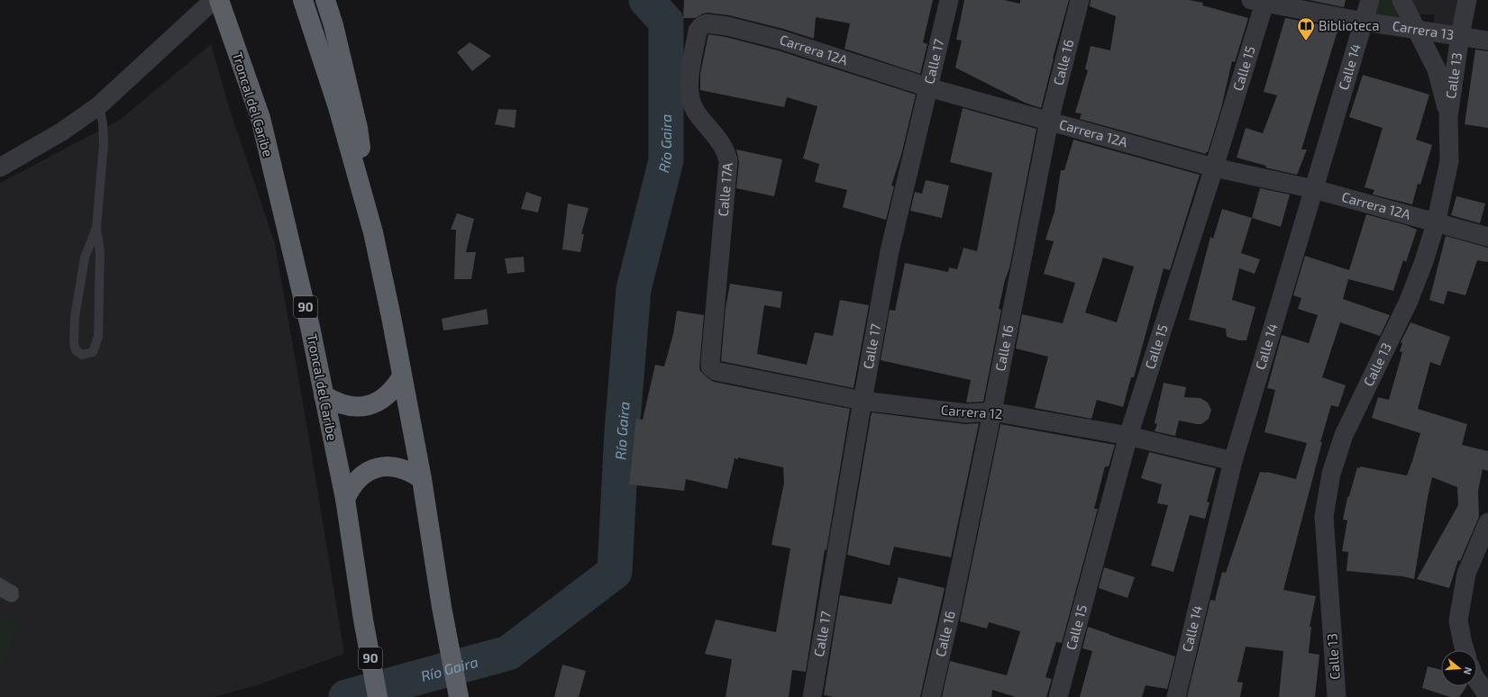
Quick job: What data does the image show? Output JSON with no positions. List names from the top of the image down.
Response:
{
  "streets": {
    "highway": ["Troncal del Caribe", "90"],
    "street": [
      "Carrera 13",
      "Carrera 12A",
      "Calle 17",
      "Calle 16",
      "Calle 14",
      "Calle 15",
      "Calle 13",
      "Calle 17A",
      "Carrera 12"
    ]
  },
  "crossings": [
    ["Carrera 13", "Calle 14"],
    ["Carrera 13", "Calle 15"],
    ["Carrera 13", "Calle 13"],
    ["Carrera 12A", "Calle 17"],
    ["Carrera 12A", "Calle 16"],
    ["Carrera 12A", "Calle 14"],
    ["Carrera 12A", "Calle 15"],
    ["Carrera 12A", "Calle 13"],
    ["Carrera 12A", "Calle 17A"],
    ["Calle 17", "Carrera 12"],
    ["Calle 16", "Carrera 12"],
    ["Calle 14", "Carrera 12"],
    ["Calle 15", "Carrera 12"],
    ["Calle 17A", "Carrera 12"]
  ],
  "water": ["Río Gaira"],
  "places": {
    "library": ["Biblioteca"]
  },
  "north": "right"
}
